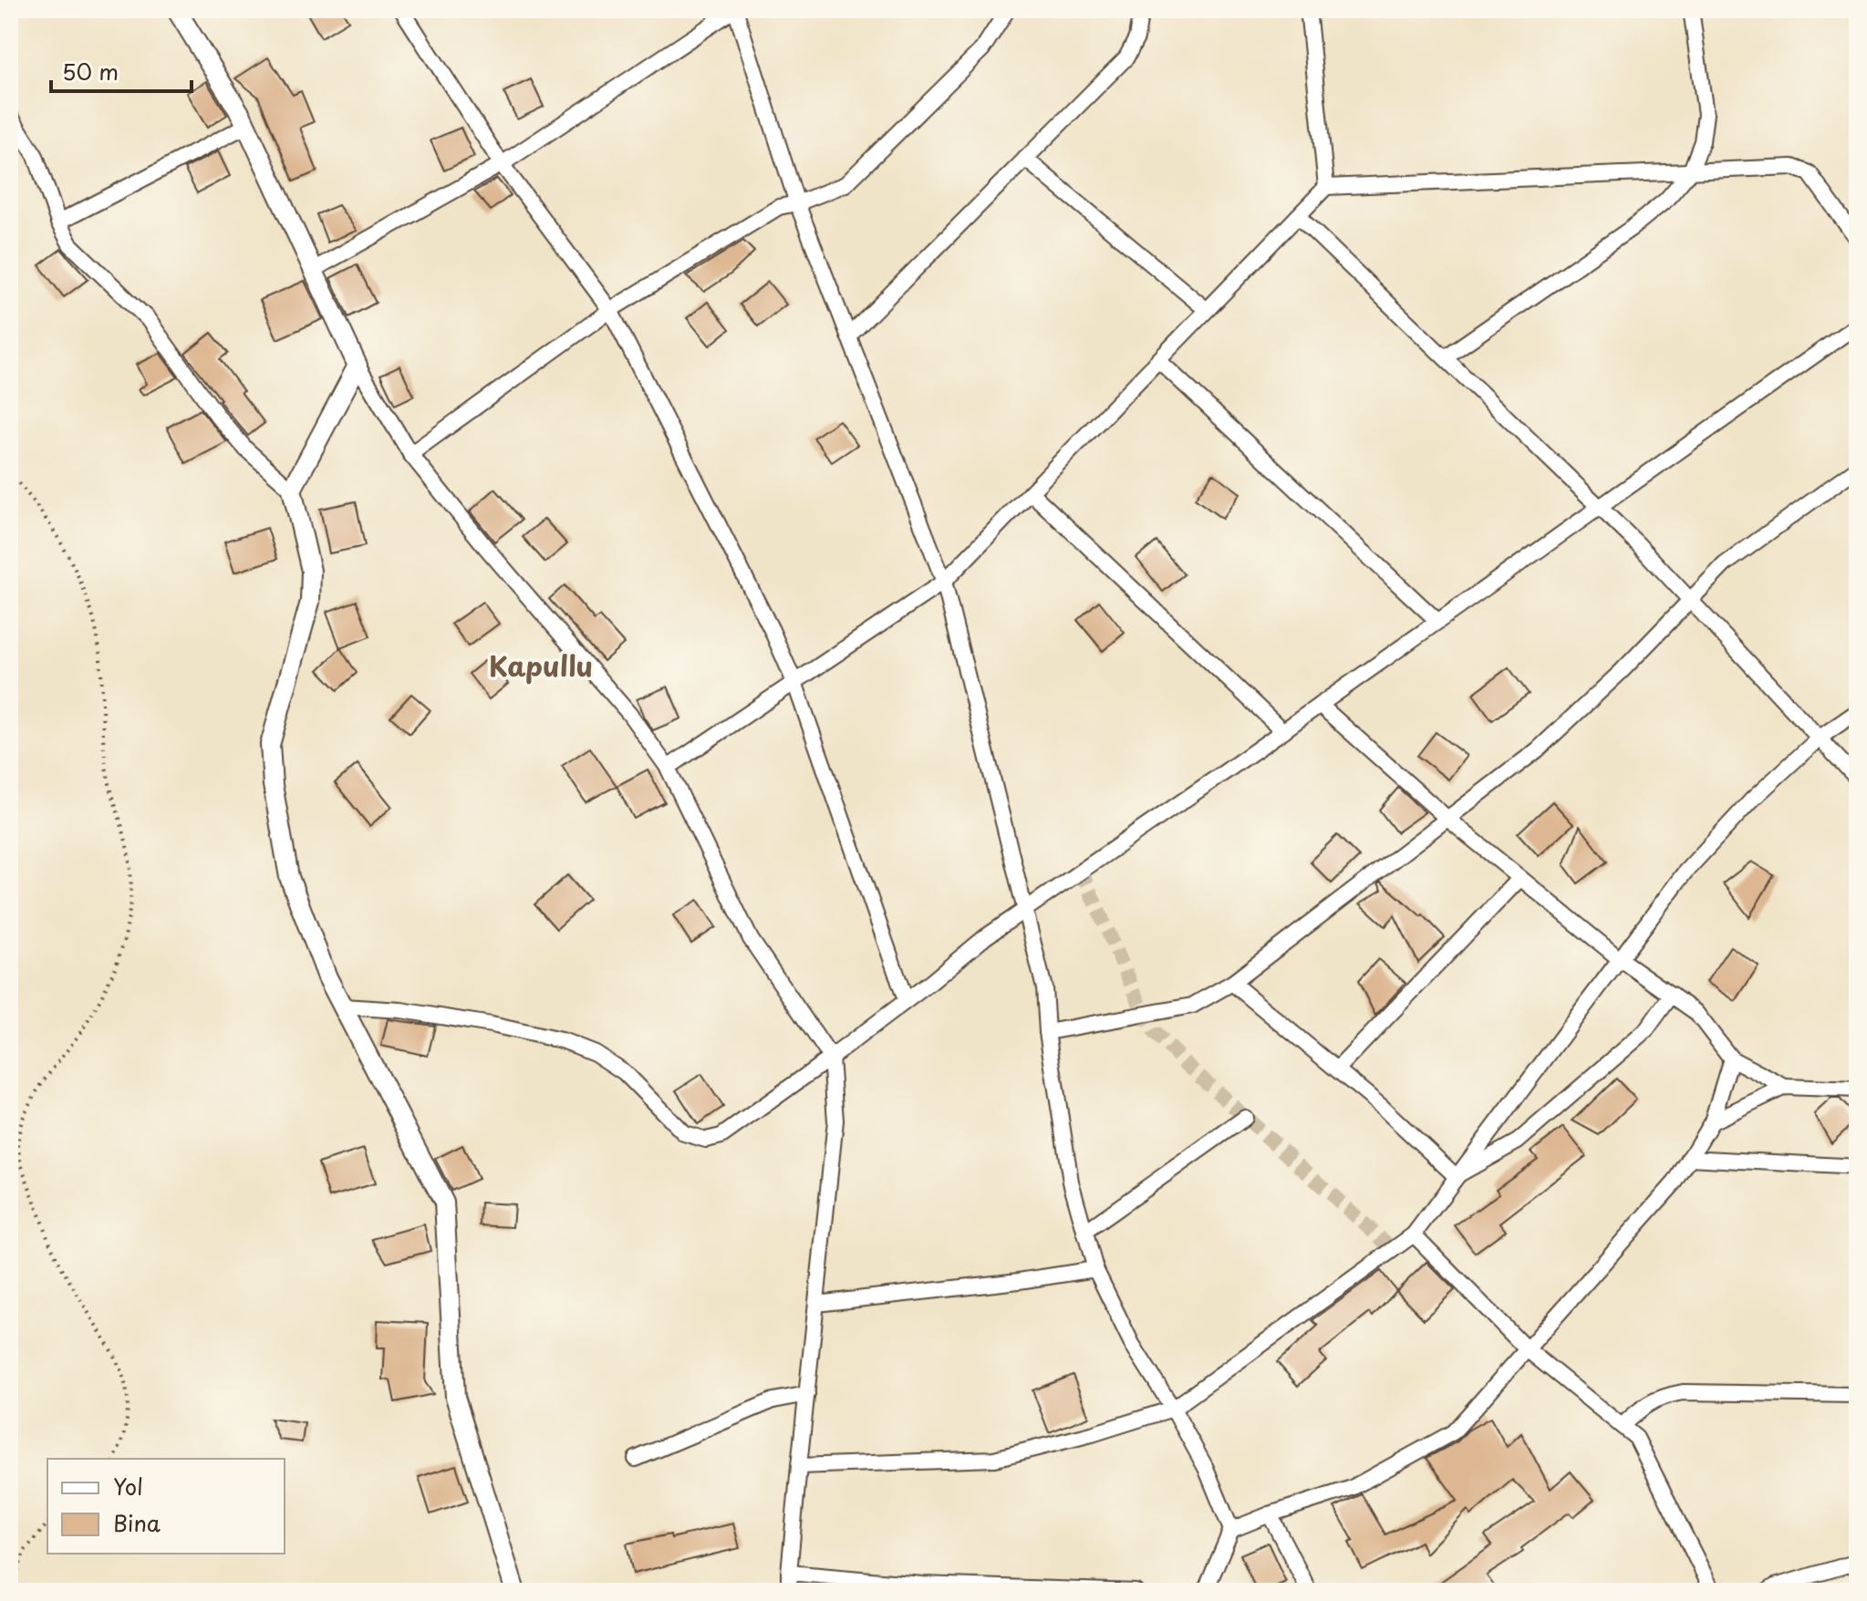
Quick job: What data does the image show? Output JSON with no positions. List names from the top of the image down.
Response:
{
  "districts": ["Kapullu"],
  "legend": ["Yol", "Bina"],
  "scale_bar": "50 m"
}
